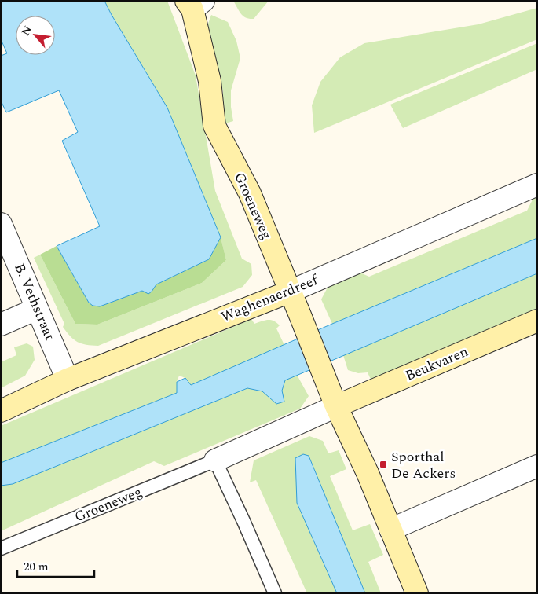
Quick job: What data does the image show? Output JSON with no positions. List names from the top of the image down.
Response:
{
  "streets": {
    "street": [
      "Groeneweg",
      "Waghenaerdreef",
      "B. Vethstraat",
      "Beukvaren"
    ]
  },
  "crossings": [
    ["Groeneweg", "Waghenaerdreef"],
    ["Groeneweg", "Beukvaren"],
    ["Waghenaerdreef", "B. Vethstraat"]
  ],
  "places": {
    "transit": ["Sporthal De Ackers"]
  },
  "scale_bar": "20 m",
  "north": "top left"
}
